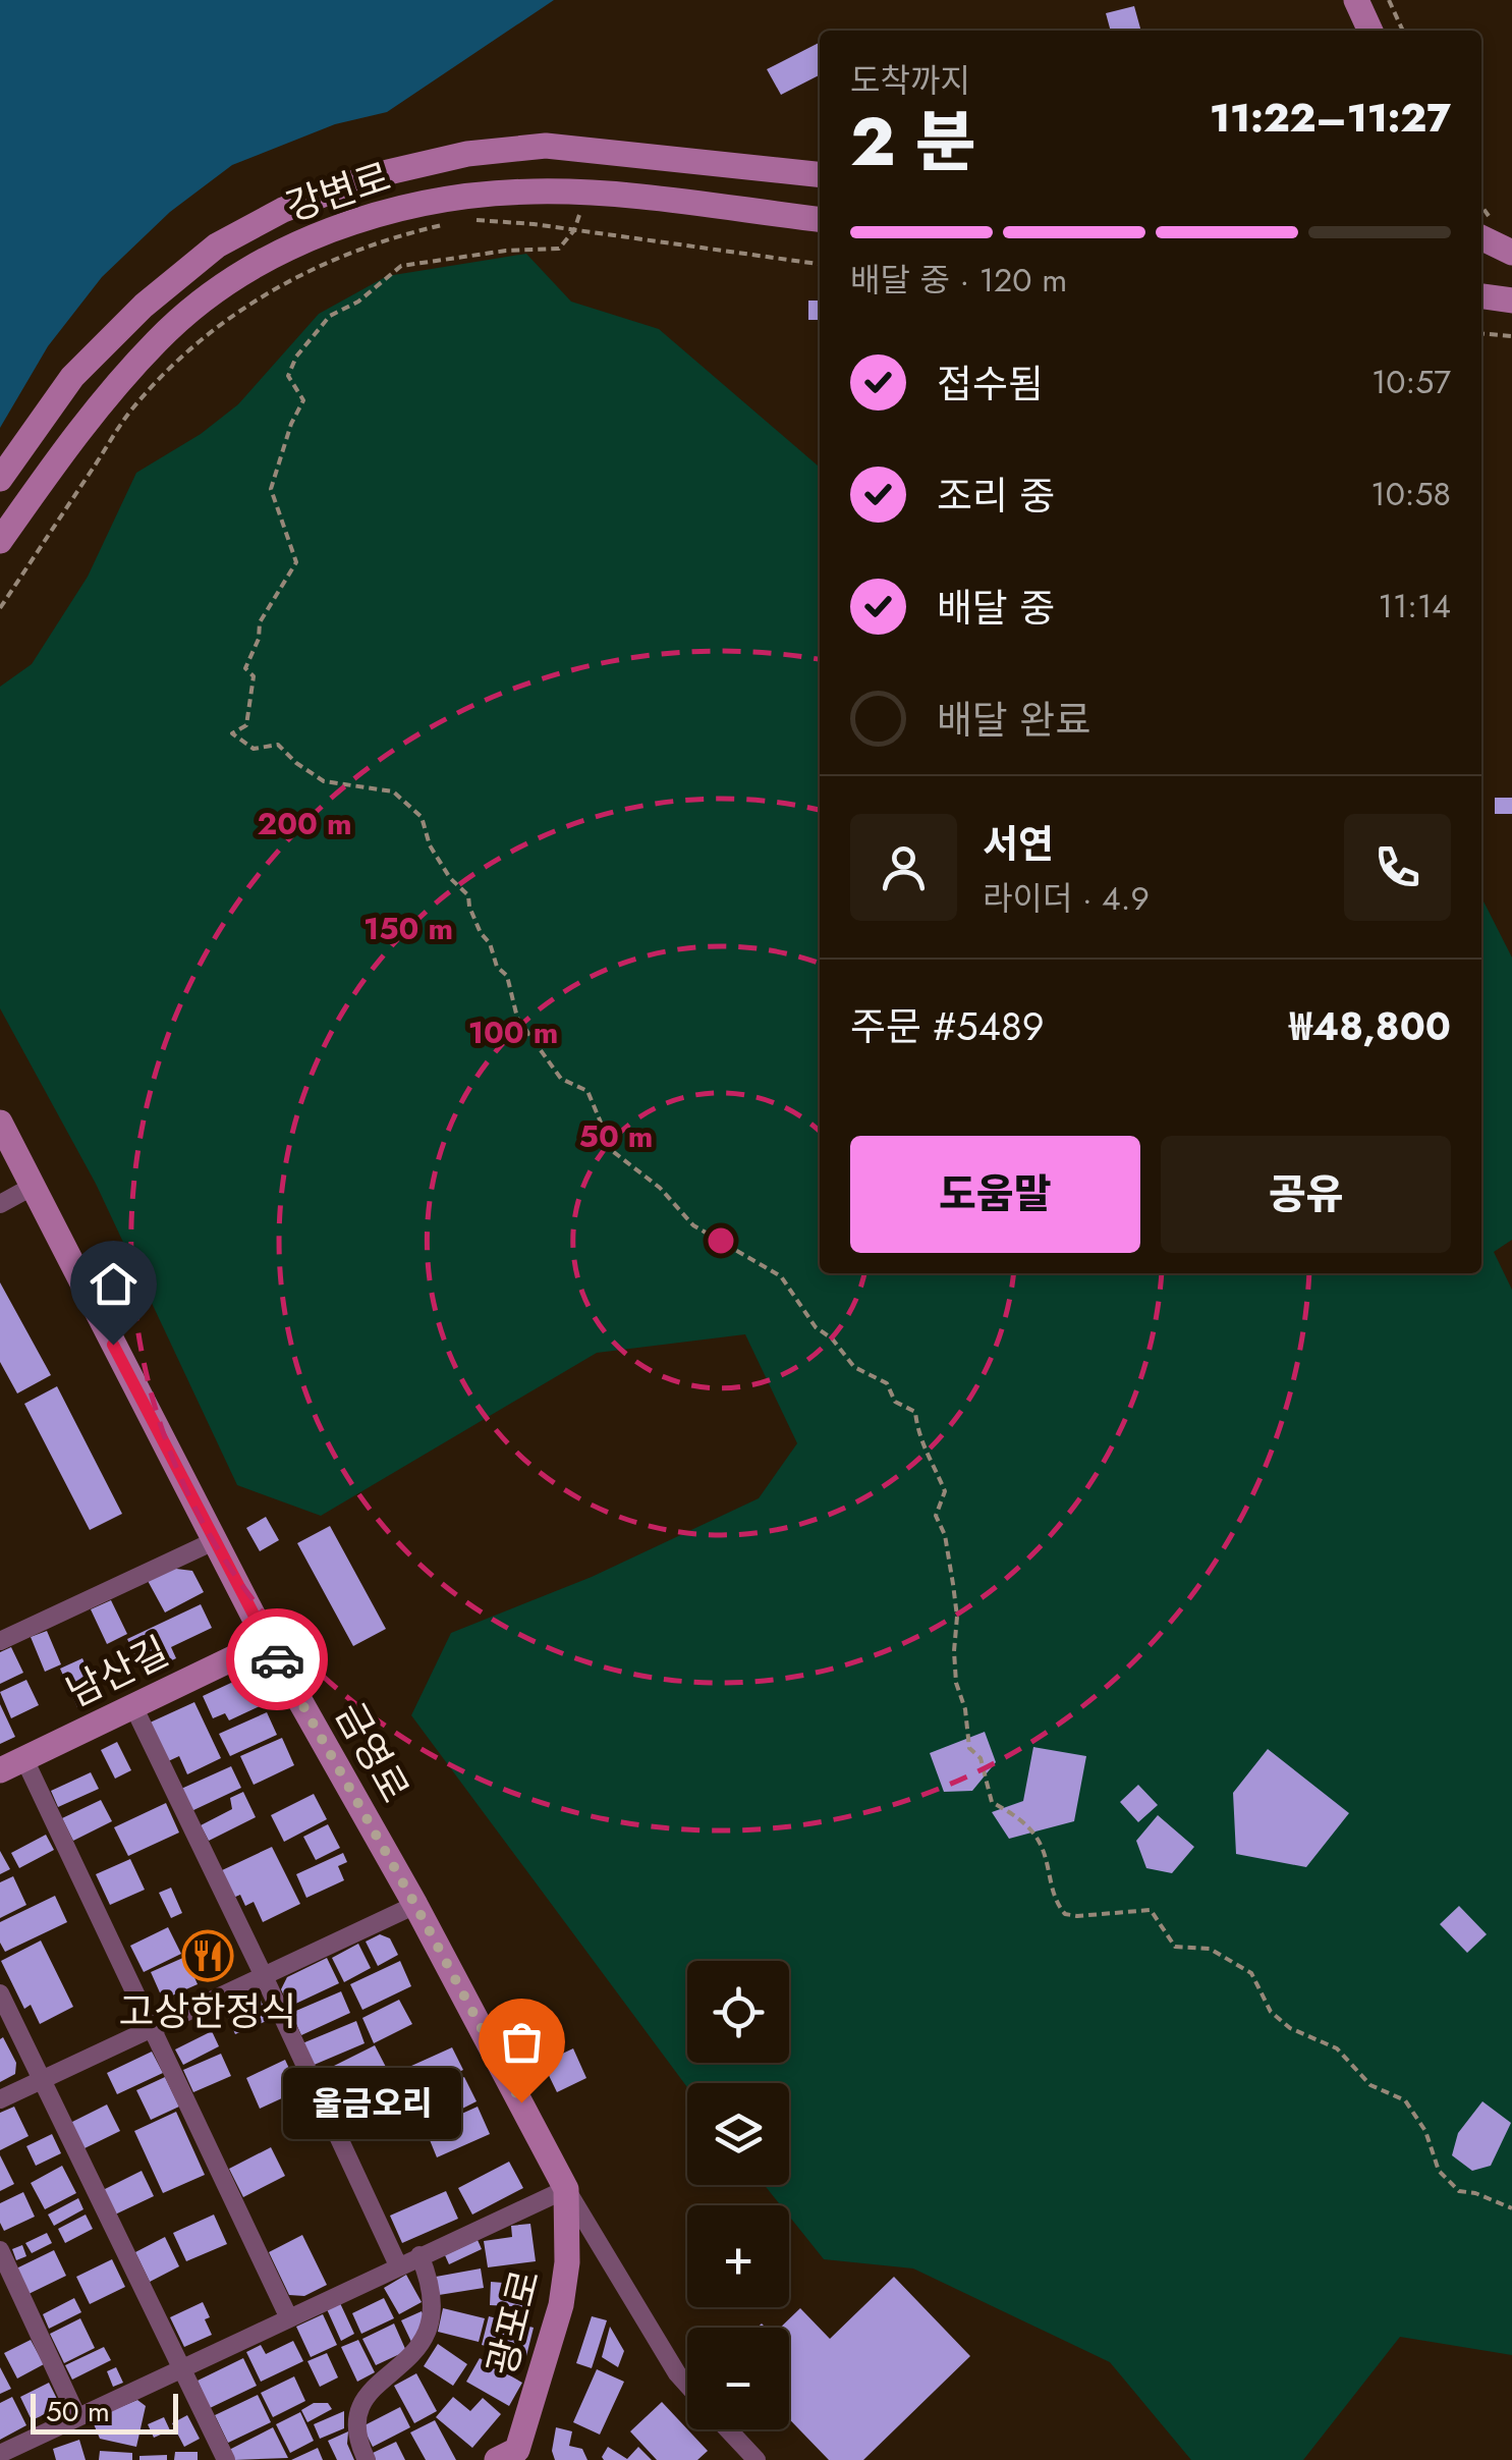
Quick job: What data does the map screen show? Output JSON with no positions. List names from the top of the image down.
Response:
{
  "streets": {
    "main road": [
      "강변로",
      "남산길",
      "금영로",
      "광포로"
    ]
  },
  "crossings": [
    ["남산길", "금영로"],
    ["금영로", "광포로"]
  ],
  "places": {
    "restaurant": ["고상한정식"],
    "other": ["울금오리"]
  },
  "scale_bar": "50 m",
  "page": {
    "heading": ["2 분", "도착까지", "11:22–11:27"],
    "panel": [
      "서연",
      "라이더 · 4.9",
      "주문 #5489",
      "₩48,800"
    ],
    "bar": "배달 중 · 120 m",
    "list": [
      ["접수됨", "10:57"],
      ["조리 중", "10:58"],
      ["배달 중", "11:14"],
      "배달 완료"
    ],
    "buttons": ["도움말", "공유"],
    "map_buttons": ["+", "−"],
    "bubble": "울금오리",
    "scale": "50 m"
  },
  "rings": [
    "200 m",
    "150 m",
    "100 m",
    "50 m"
  ]
}
